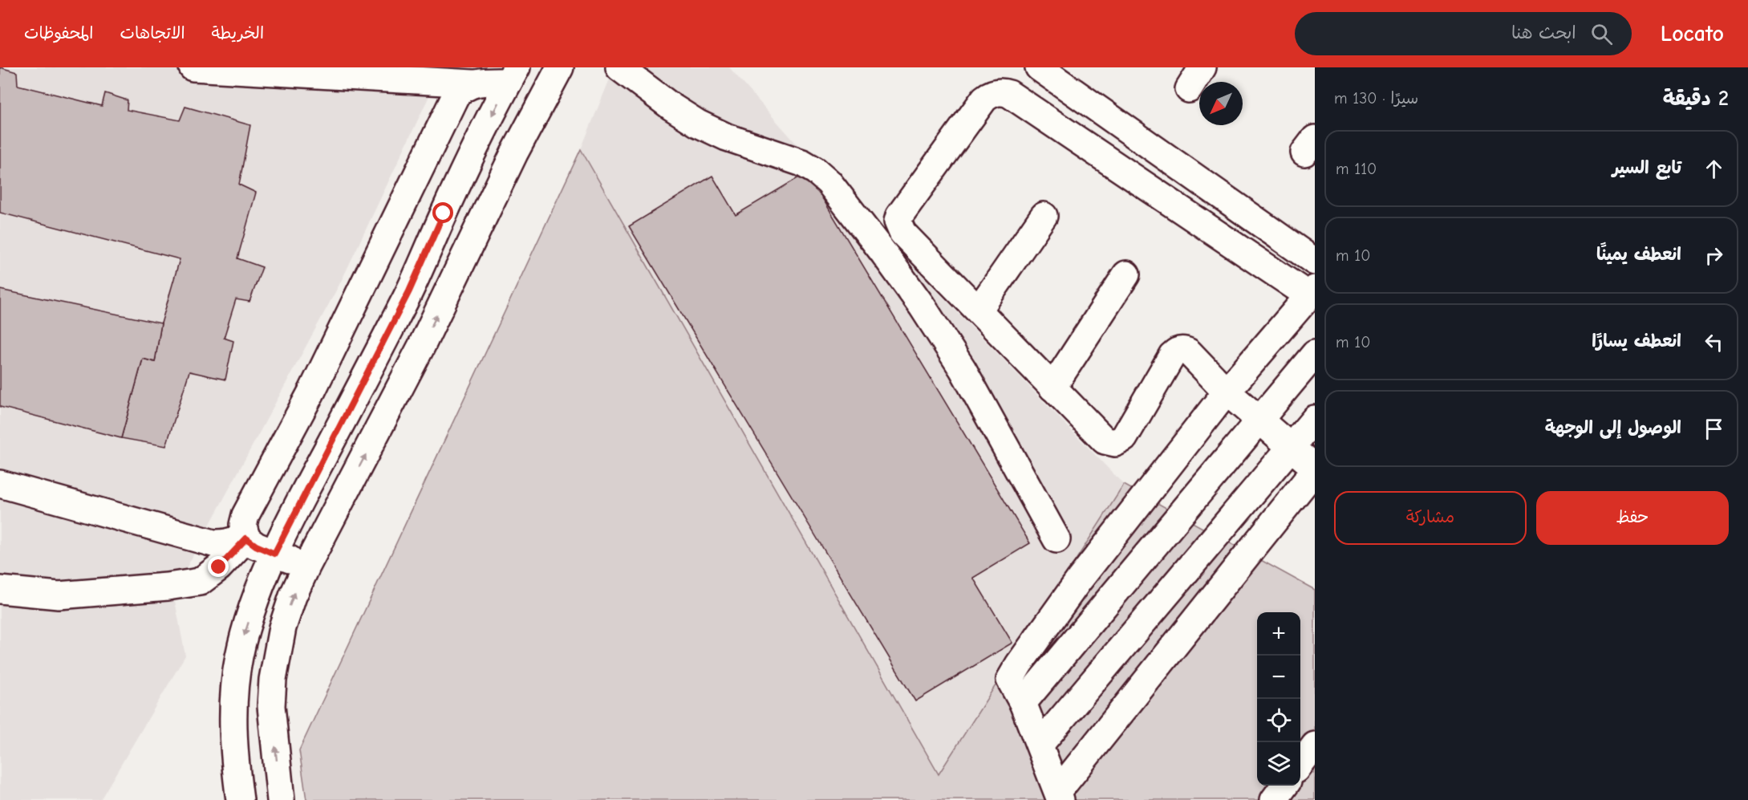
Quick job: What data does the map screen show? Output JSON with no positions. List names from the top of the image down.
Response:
{
  "north": "bottom left",
  "page": {
    "header": "Locato",
    "search": "ابحث هنا",
    "nav": ["الخريطة", "الاتجاهات", "المحفوظات"],
    "heading": ["2 دقيقة", "سيرًا · 130 m"],
    "list": [
      ["تابع السير", "110 m"],
      ["انعطف يمينًا", "10 m"],
      ["انعطف يسارًا", "10 m"],
      "الوصول إلى الوجهة"
    ],
    "buttons": ["حفظ", "مشاركة"],
    "map_buttons": ["+", "−"]
  }
}
